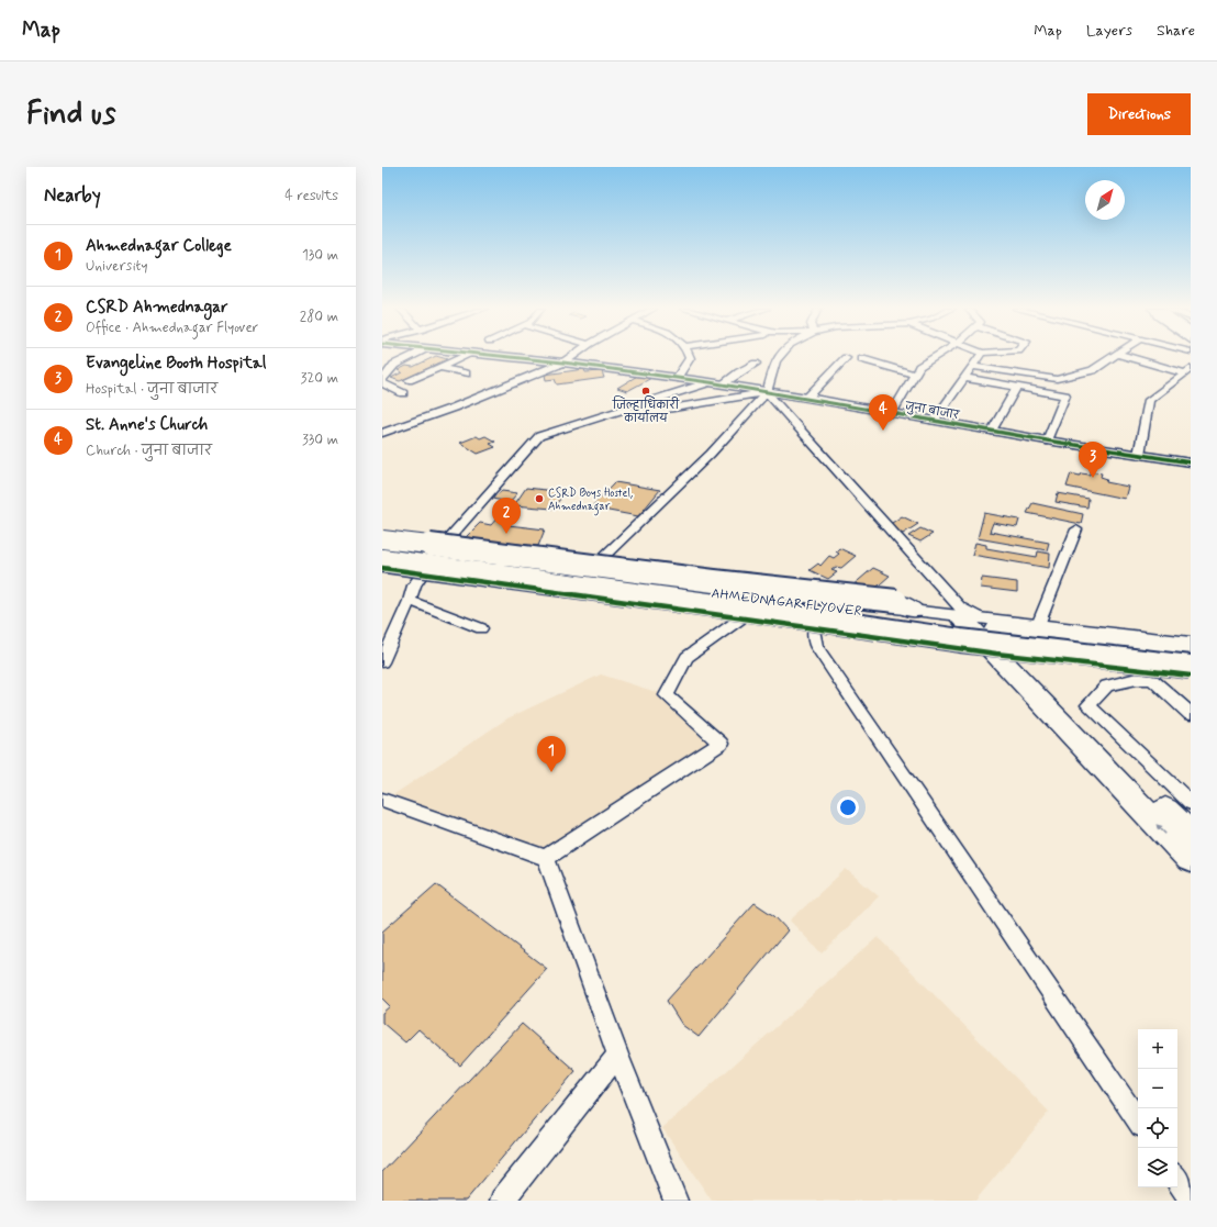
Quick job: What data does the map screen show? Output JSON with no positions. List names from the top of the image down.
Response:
{
  "streets": {
    "highway": ["AHMEDNAGAR FLYOVER"],
    "street": ["जुना बाजार"]
  },
  "places": ["जिल्हाधिकारी कार्यालय", "CSRD Boys Hostel, Ahmednagar"],
  "north": "top right",
  "page": {
    "header": "Map",
    "nav": ["Map", "Layers", "Share"],
    "buttons": "Directions",
    "title": "Find us",
    "heading": ["Nearby", "4 results"],
    "list": [
      {
        "mark": "1",
        "name": "Ahmednagar College",
        "note": "University",
        "value": "130 m"
      },
      {
        "mark": "2",
        "name": "CSRD Ahmednagar",
        "note": "Office · Ahmednagar Flyover",
        "value": "280 m"
      },
      {
        "mark": "3",
        "name": "Evangeline Booth Hospital",
        "note": "Hospital · जुना बाजार",
        "value": "320 m"
      },
      {
        "mark": "4",
        "name": "St. Anne's Church",
        "note": "Church · जुना बाजार",
        "value": "330 m"
      }
    ],
    "pins": [
      "4",
      "3",
      "2",
      "1"
    ],
    "map_buttons": ["+", "−"]
  }
}
